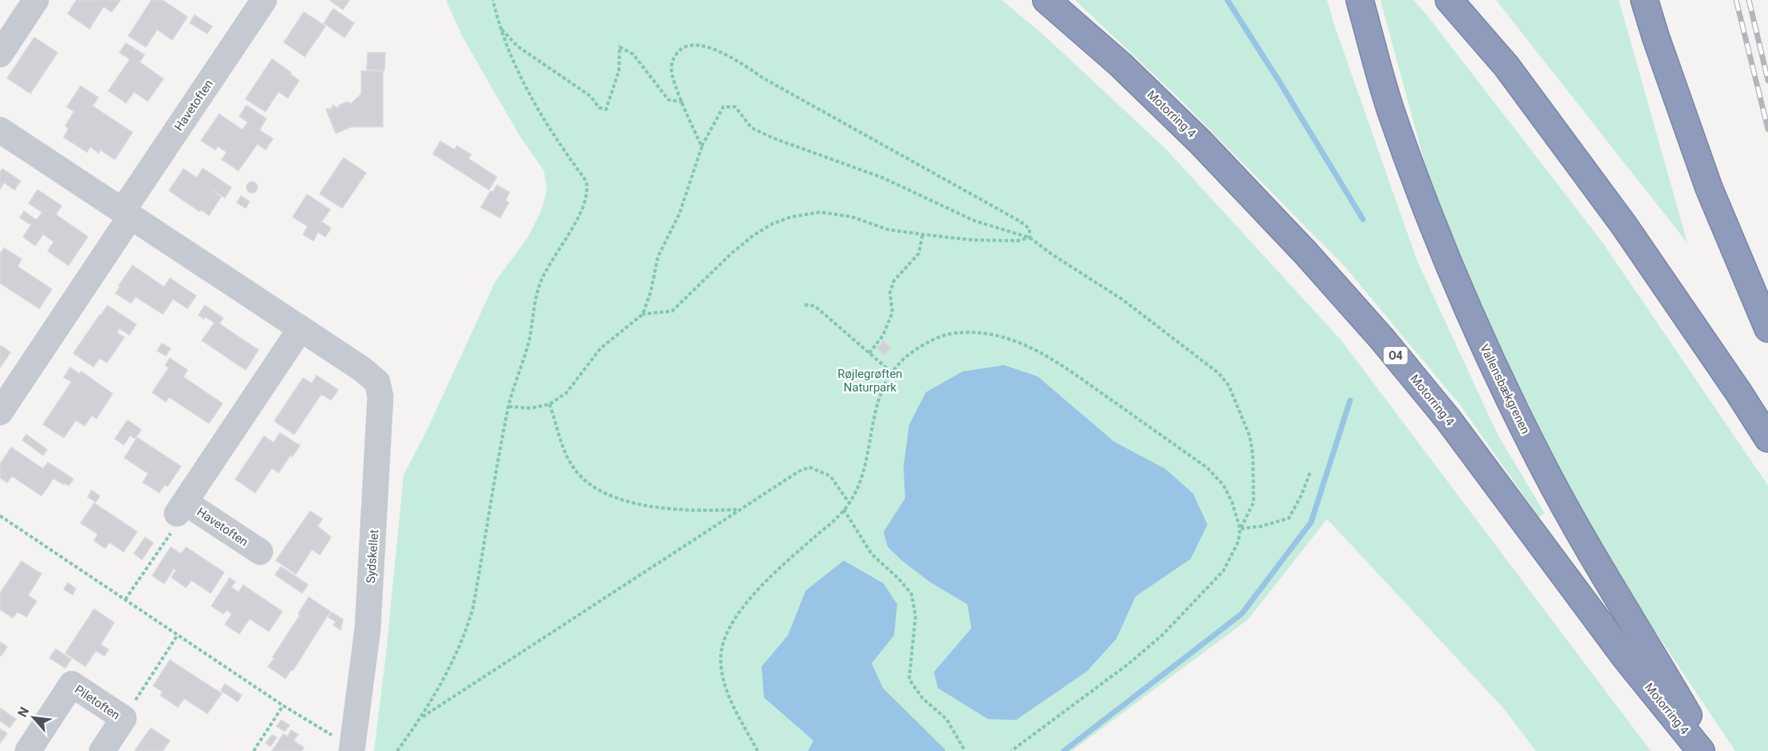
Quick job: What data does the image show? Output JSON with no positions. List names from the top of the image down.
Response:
{
  "streets": {
    "highway": ["Motorring 4", "O4", "Vallensbækgrenen"],
    "street": ["Havetoften", "Sydskellet", "Piletoften"]
  },
  "crossings": [
    ["Havetoften", "Sydskellet"]
  ],
  "parks": ["Røjlegrøften Naturpark"],
  "north": "top left"
}
